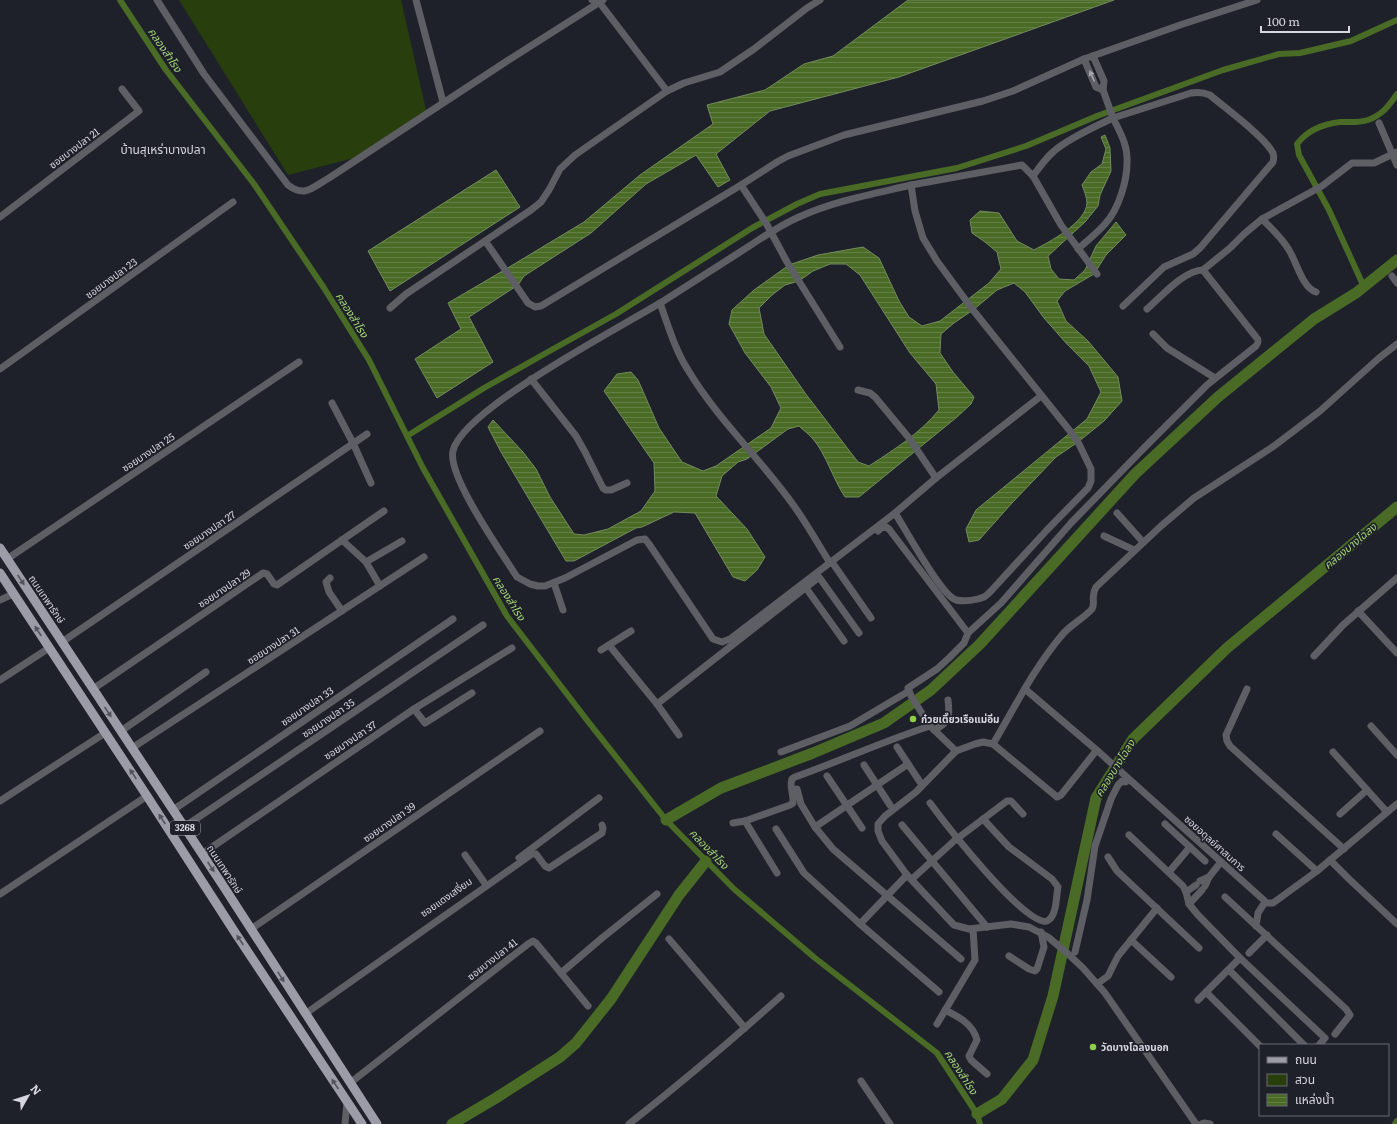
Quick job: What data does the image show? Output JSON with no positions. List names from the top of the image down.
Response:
{
  "streets": {
    "main road": ["ถนนเทพารักษ์", "3268"],
    "street": [
      "ซอยบางปลา 21",
      "ซอยบางปลา 23",
      "ซอยบางปลา 25",
      "ซอยบางปลา 27",
      "ซอยบางปลา 29",
      "ซอยบางปลา 31",
      "ซอยบางปลา 33",
      "ซอยบางปลา 35",
      "ซอยบางปลา 37",
      "ซอยบางปลา 39",
      "ซอยอดุลย์ศาสนการ",
      "ซอยแดงเสงี่ยม",
      "ซอยบางปลา 41"
    ]
  },
  "crossings": [
    ["ซอยบางปลา 25", "ถนนเทพารักษ์"],
    ["ซอยบางปลา 27", "ถนนเทพารักษ์"],
    ["ซอยบางปลา 29", "ถนนเทพารักษ์"],
    ["ถนนเทพารักษ์", "ซอยบางปลา 31"],
    ["ถนนเทพารักษ์", "ซอยบางปลา 33"],
    ["ถนนเทพารักษ์", "ซอยบางปลา 35"],
    ["ถนนเทพารักษ์", "ซอยบางปลา 37"],
    ["ถนนเทพารักษ์", "ซอยบางปลา 39"],
    ["ถนนเทพารักษ์", "ซอยแดงเสงี่ยม"],
    ["ถนนเทพารักษ์", "ซอยบางปลา 41"]
  ],
  "districts": ["บ้านสุเหร่าบางปลา"],
  "water": ["คลองสำโรง", "คลองบางโฉลง"],
  "places": ["ก๋วยเตี๊ยวเรือแม่อิ่ม", "วัดบางโฉลงนอก"],
  "legend": ["ถนน", "สวน", "แหล่งน้ำ"],
  "scale_bar": "100 m",
  "north": "top right"
}
